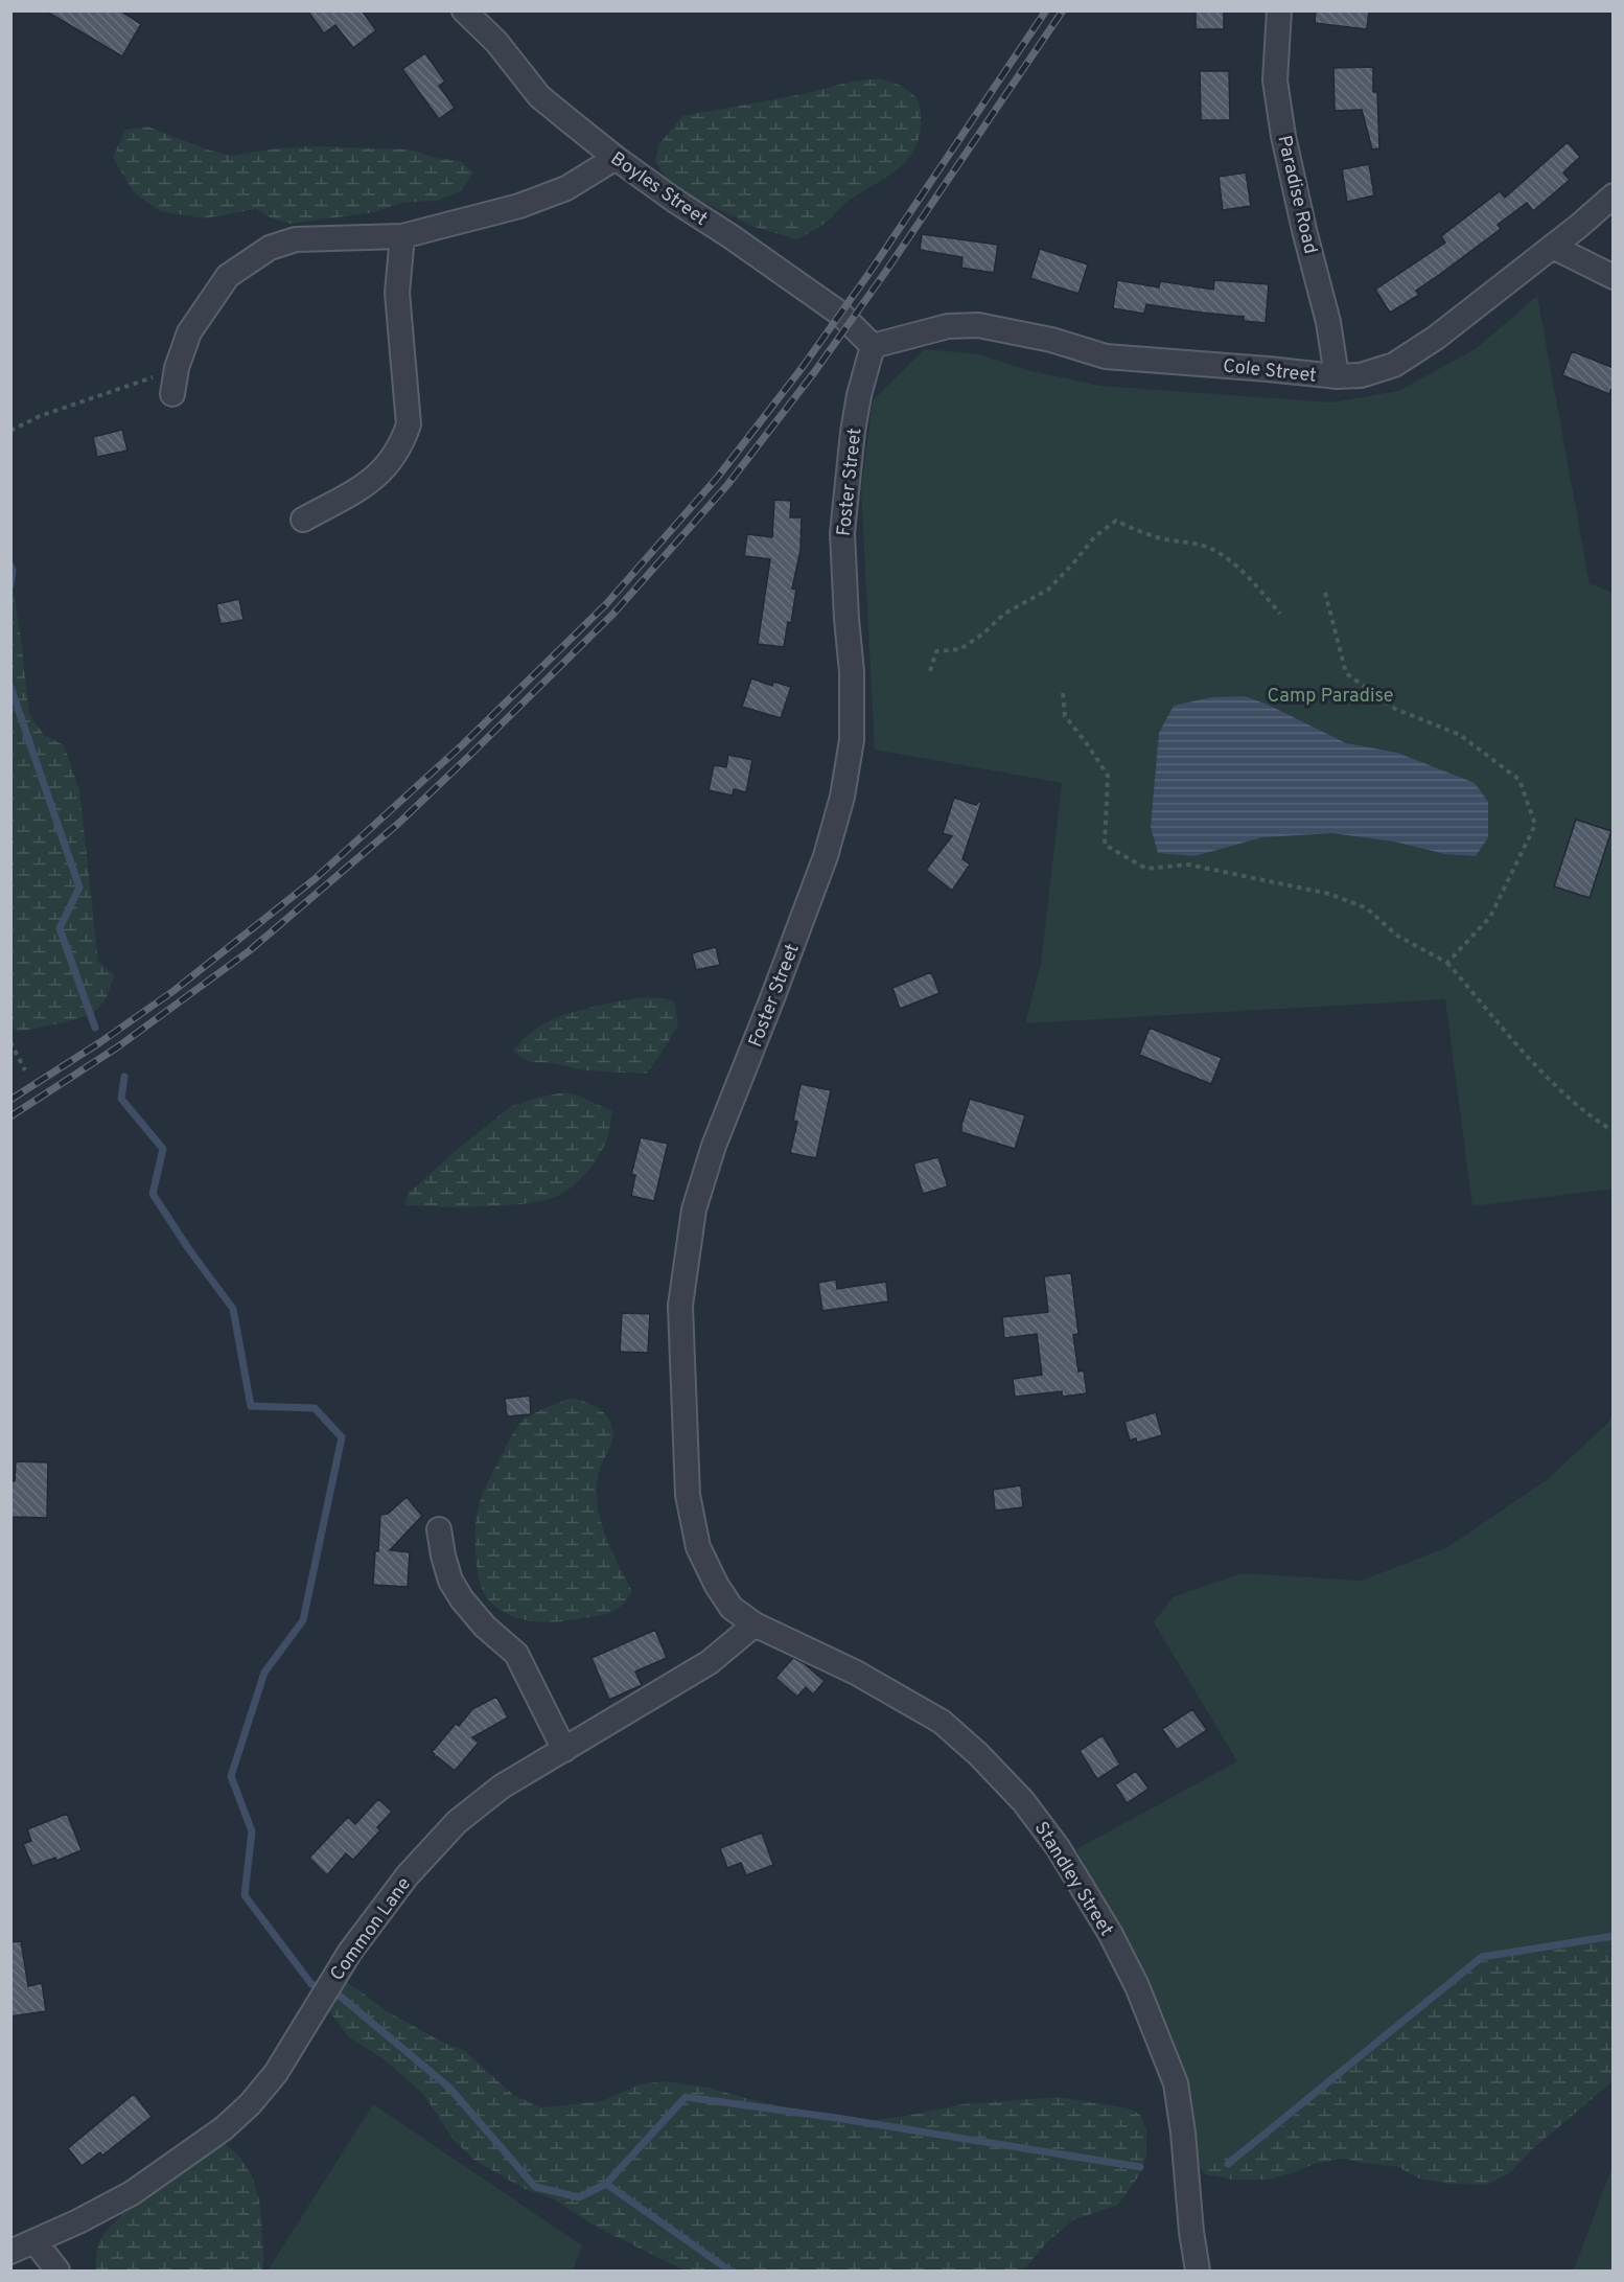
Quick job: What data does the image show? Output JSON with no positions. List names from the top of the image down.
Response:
{
  "streets": {
    "street": [
      "Boyles Street",
      "Paradise Road",
      "Cole Street",
      "Foster Street",
      "Standley Street",
      "Common Lane"
    ]
  },
  "crossings": [
    ["Boyles Street", "Cole Street"],
    ["Boyles Street", "Foster Street"],
    ["Paradise Road", "Cole Street"],
    ["Cole Street", "Foster Street"],
    ["Foster Street", "Standley Street"],
    ["Foster Street", "Common Lane"],
    ["Standley Street", "Common Lane"]
  ],
  "parks": ["Camp Paradise"]
}
